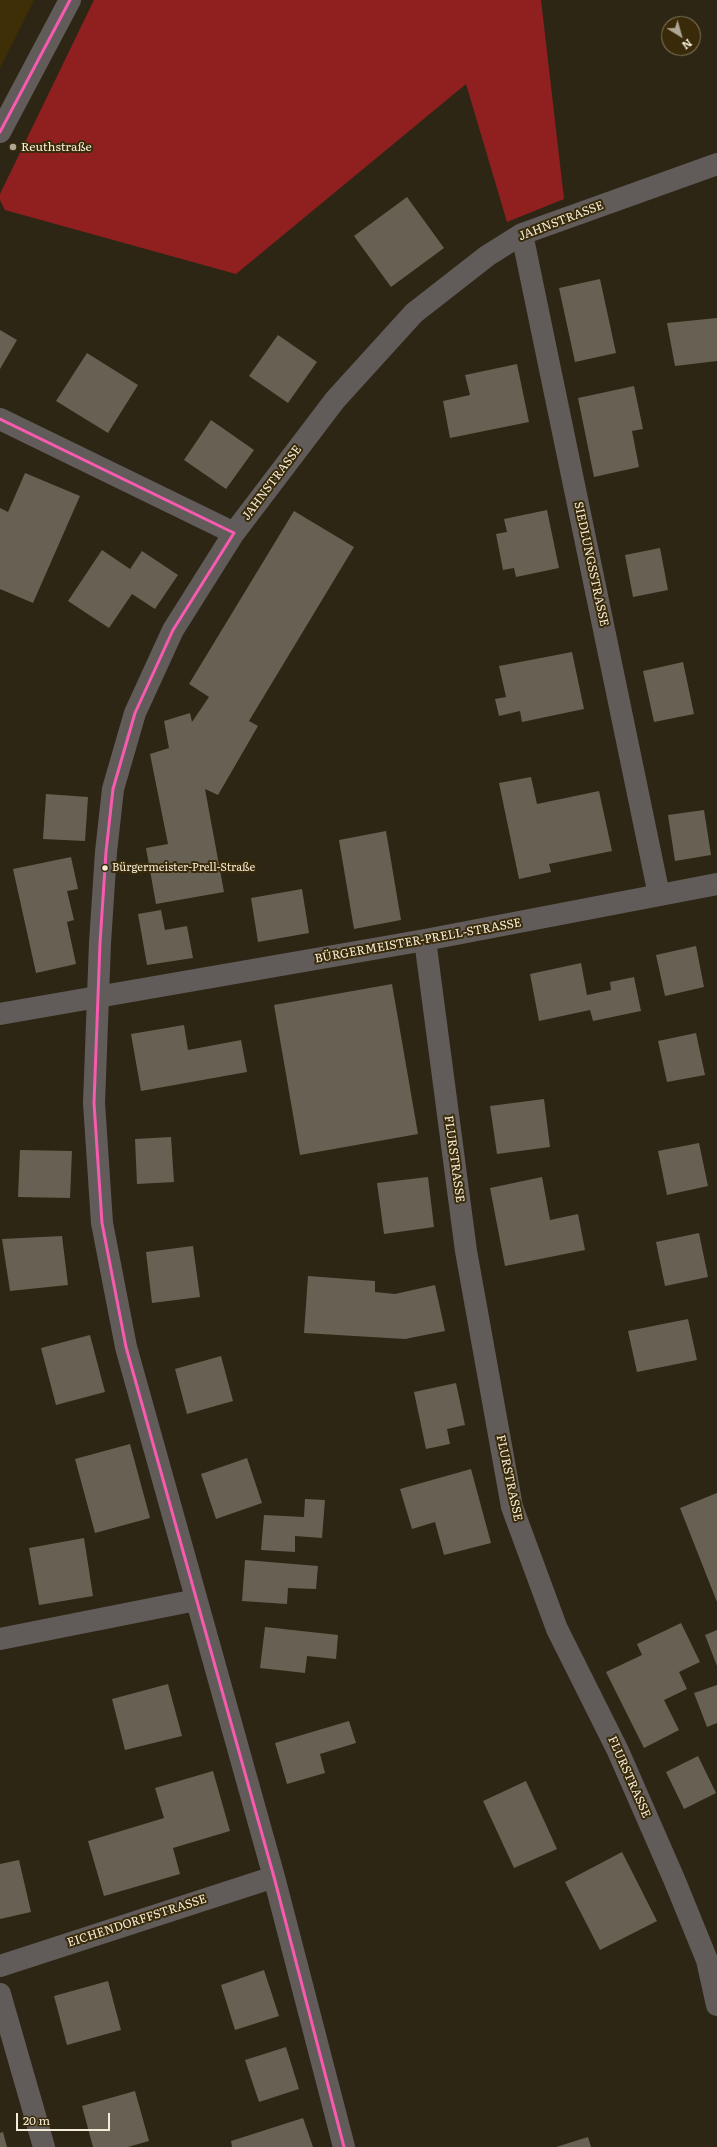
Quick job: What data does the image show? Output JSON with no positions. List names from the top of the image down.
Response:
{
  "streets": {
    "street": [
      "JAHNSTRASSE",
      "SIEDLUNGSSTRASSE",
      "BÜRGERMEISTER-PRELL-STRASSE",
      "FLURSTRASSE",
      "EICHENDORFFSTRASSE"
    ]
  },
  "crossings": [
    ["JAHNSTRASSE", "SIEDLUNGSSTRASSE"],
    ["JAHNSTRASSE", "BÜRGERMEISTER-PRELL-STRASSE"],
    ["JAHNSTRASSE", "EICHENDORFFSTRASSE"],
    ["SIEDLUNGSSTRASSE", "BÜRGERMEISTER-PRELL-STRASSE"],
    ["BÜRGERMEISTER-PRELL-STRASSE", "FLURSTRASSE"]
  ],
  "places": ["Reuthstraße", "Bürgermeister-Prell-Straße"],
  "scale_bar": "20 m",
  "north": "bottom right"
}
